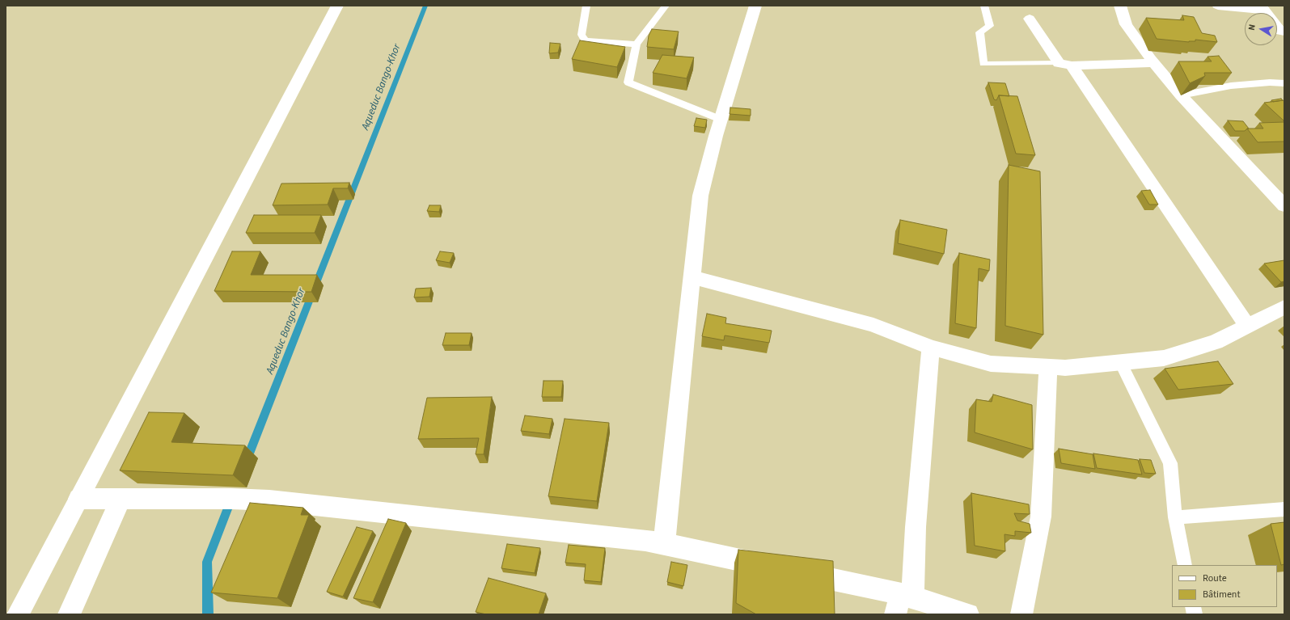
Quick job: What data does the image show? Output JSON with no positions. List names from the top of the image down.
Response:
{
  "water": ["Aqueduc Bango-Khor"],
  "legend": ["Route", "Bâtiment"],
  "north": "left"
}
